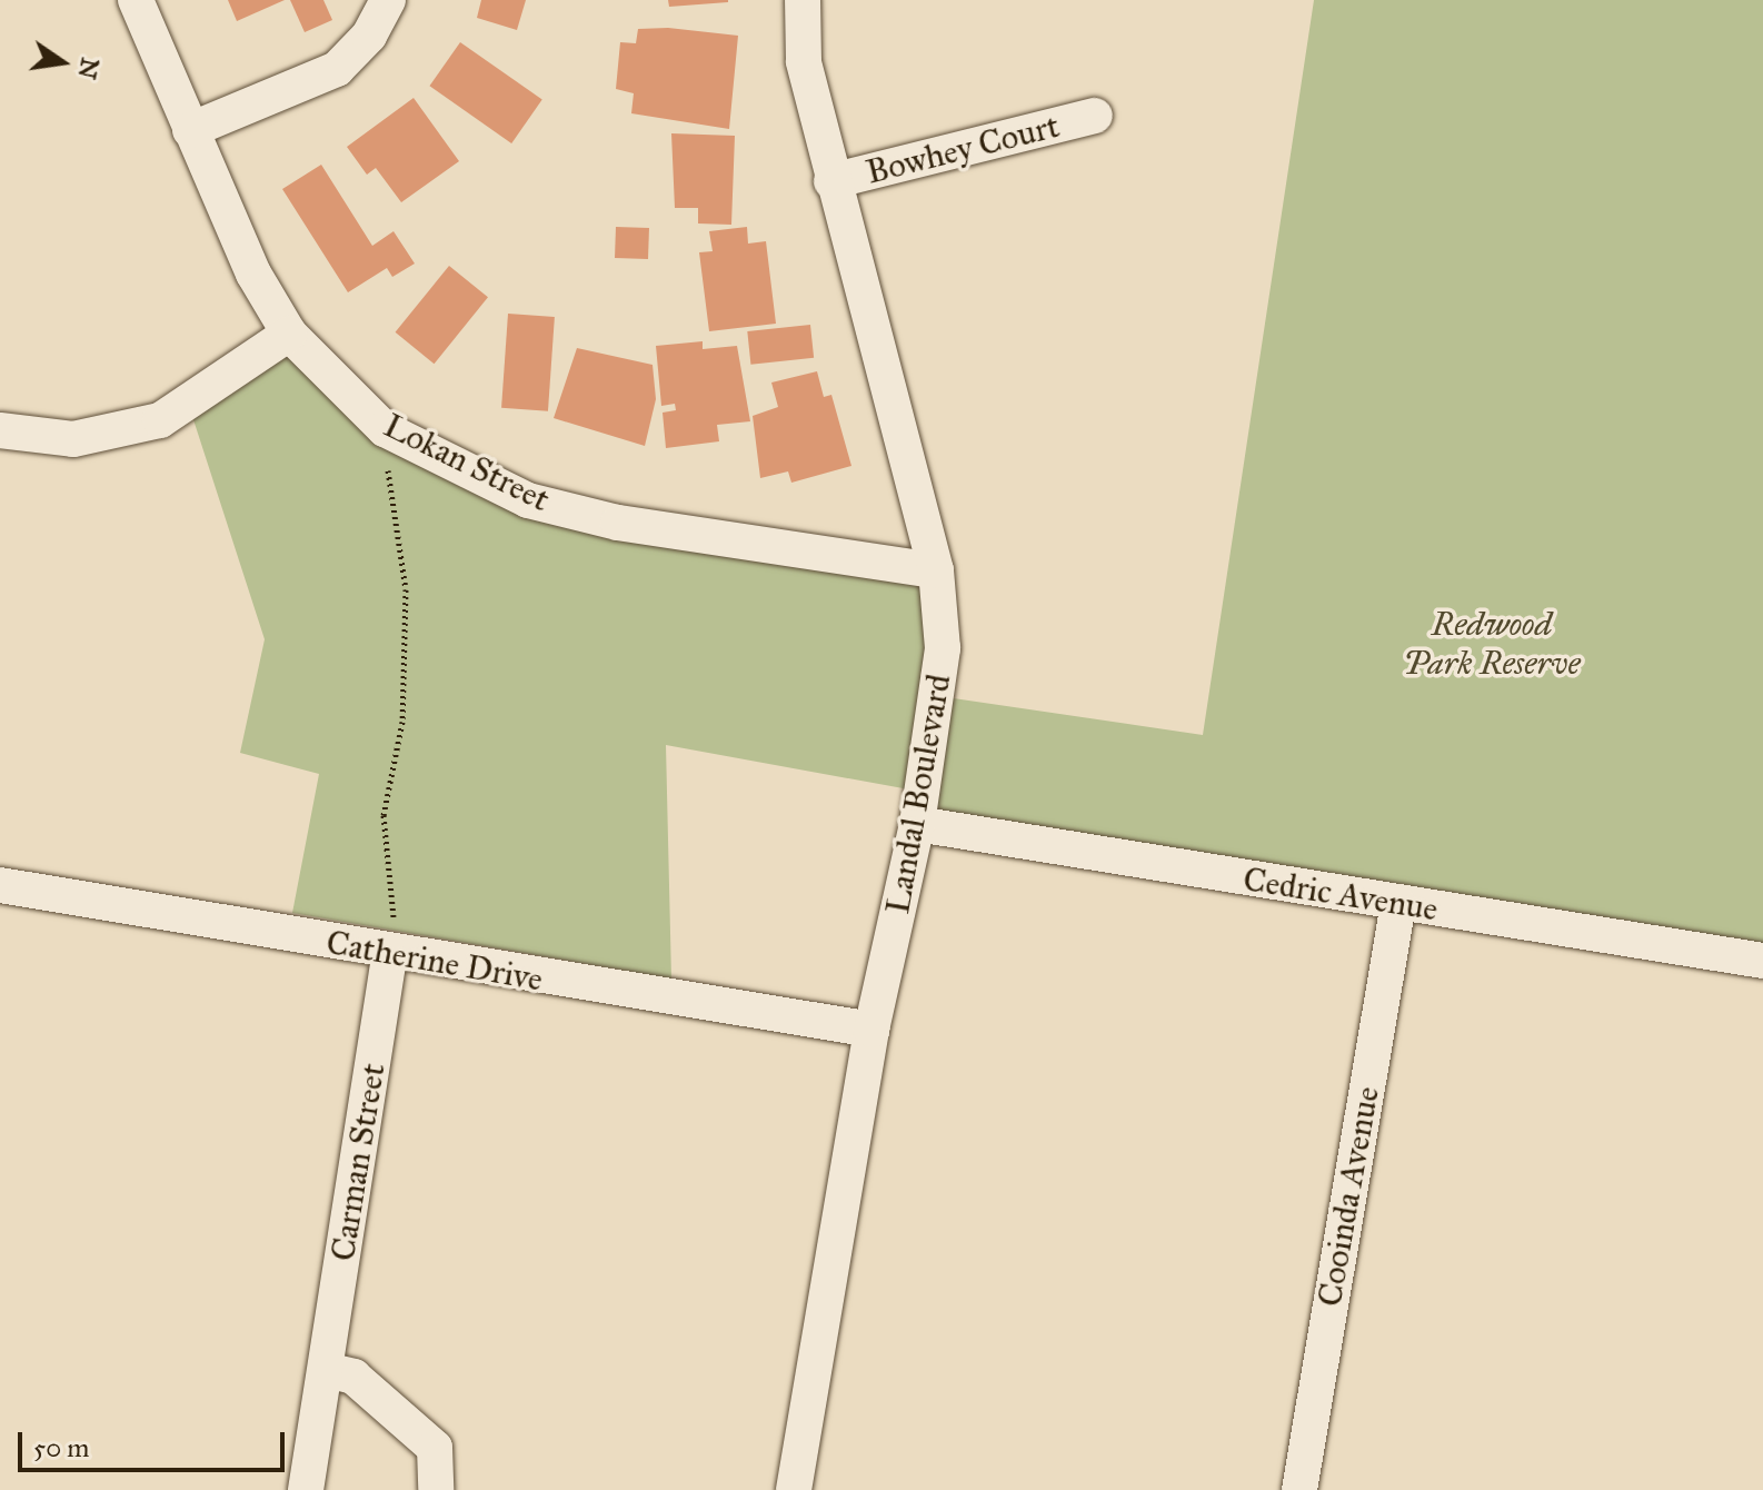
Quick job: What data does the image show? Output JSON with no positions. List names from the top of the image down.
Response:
{
  "streets": {
    "street": [
      "Bowhey Court",
      "Lokan Street",
      "Landal Boulevard",
      "Cedric Avenue",
      "Catherine Drive",
      "Carman Street",
      "Cooinda Avenue"
    ]
  },
  "crossings": [
    ["Bowhey Court", "Landal Boulevard"],
    ["Lokan Street", "Landal Boulevard"],
    ["Landal Boulevard", "Cedric Avenue"],
    ["Landal Boulevard", "Catherine Drive"],
    ["Cedric Avenue", "Cooinda Avenue"],
    ["Catherine Drive", "Carman Street"]
  ],
  "parks": ["Redwood Park Reserve"],
  "scale_bar": "50 m",
  "north": "right"
}
